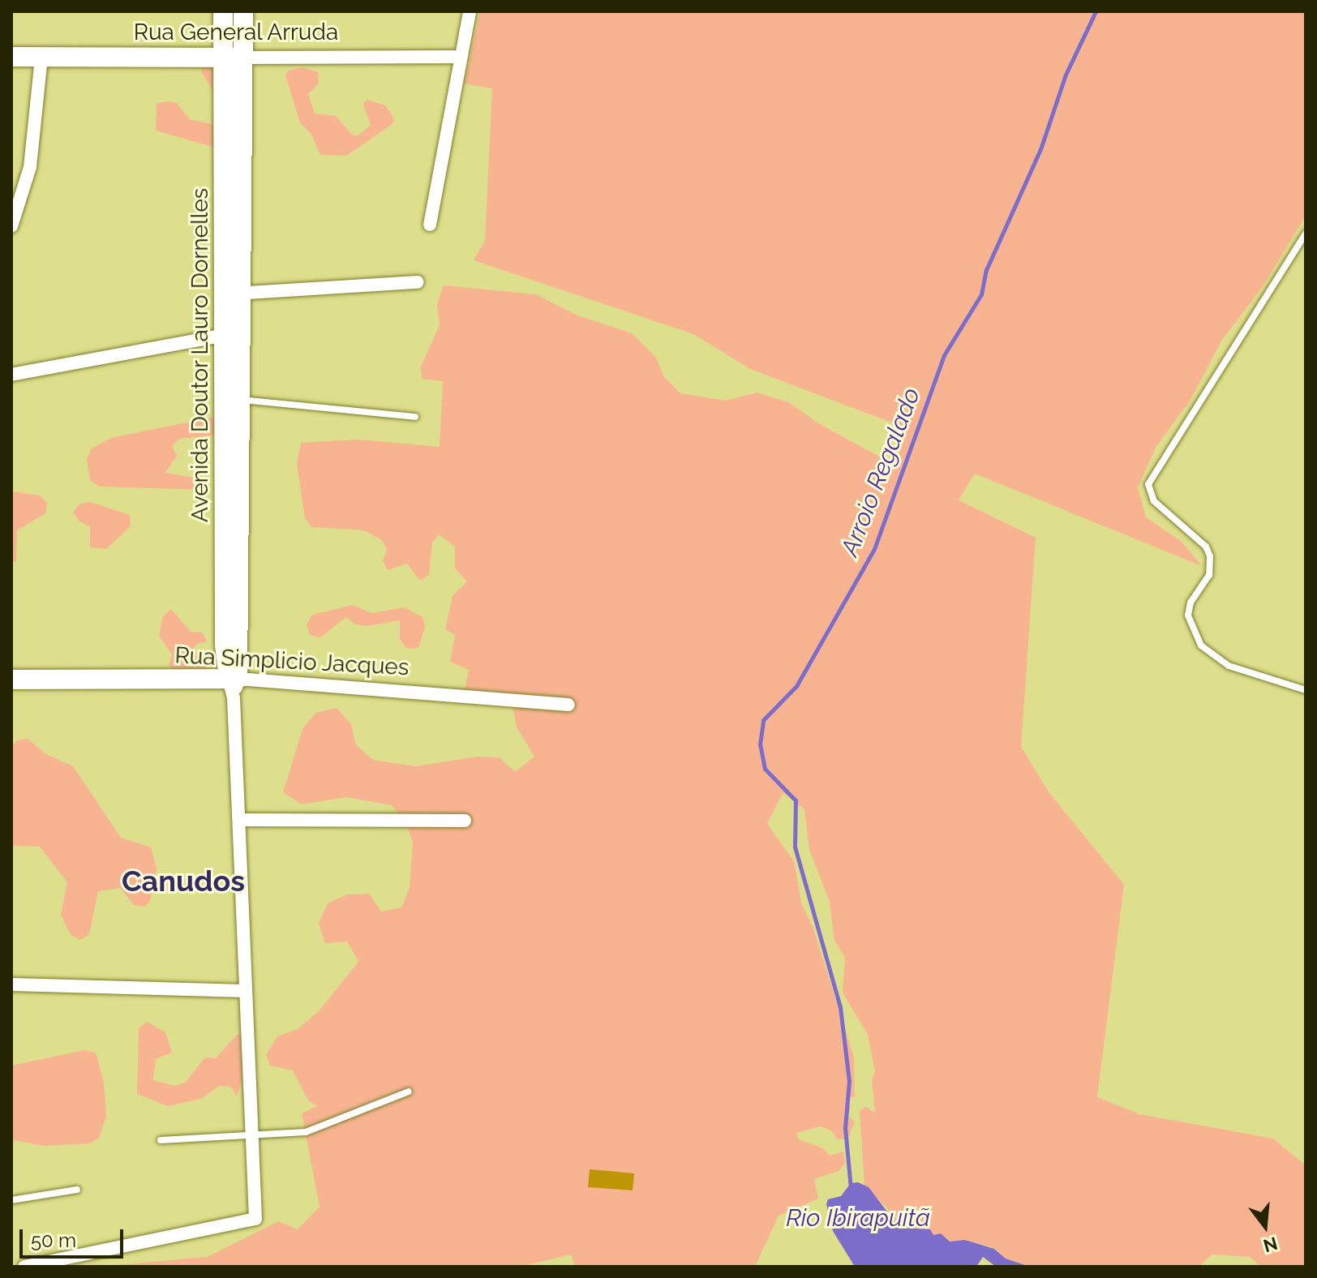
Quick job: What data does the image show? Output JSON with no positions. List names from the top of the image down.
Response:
{
  "streets": {
    "main road": ["Rua General Arruda", "Avenida Doutor Lauro Dornelles", "Rua Simplicio Jacques"]
  },
  "crossings": [
    ["Rua General Arruda", "Avenida Doutor Lauro Dornelles"],
    ["Avenida Doutor Lauro Dornelles", "Rua Simplicio Jacques"]
  ],
  "districts": ["Canudos"],
  "water": ["Arroio Regalado", "Rio Ibirapuitã"],
  "scale_bar": "50 m",
  "north": "bottom"
}
